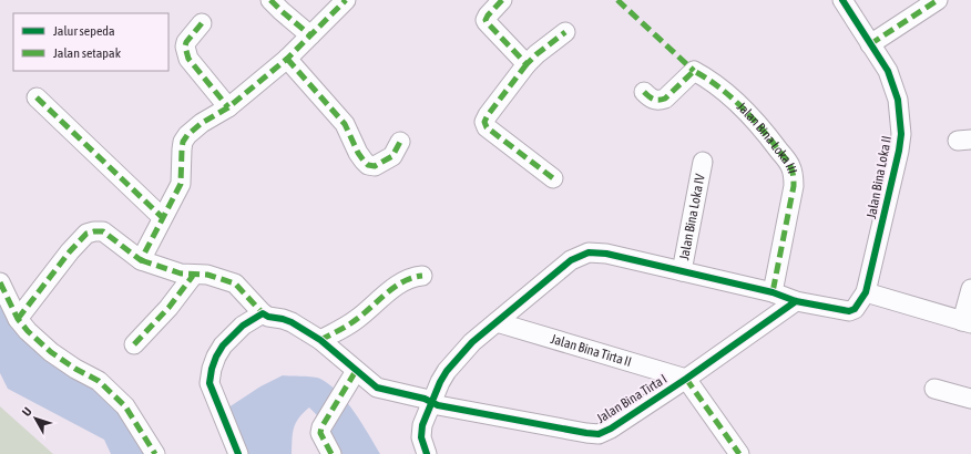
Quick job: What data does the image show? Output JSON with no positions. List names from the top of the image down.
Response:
{
  "streets": {
    "street": [
      "Jalan Bina Loka III",
      "Jalan Bina Loka II",
      "Jalan Bina Loka IV",
      "Jalan Bina Tirta II",
      "Jalan Bina Tirta I"
    ]
  },
  "crossings": [
    ["Jalan Bina Tirta II", "Jalan Bina Tirta I"]
  ],
  "legend": ["Jalur sepeda", "Jalan setapak"],
  "north": "top left"
}
